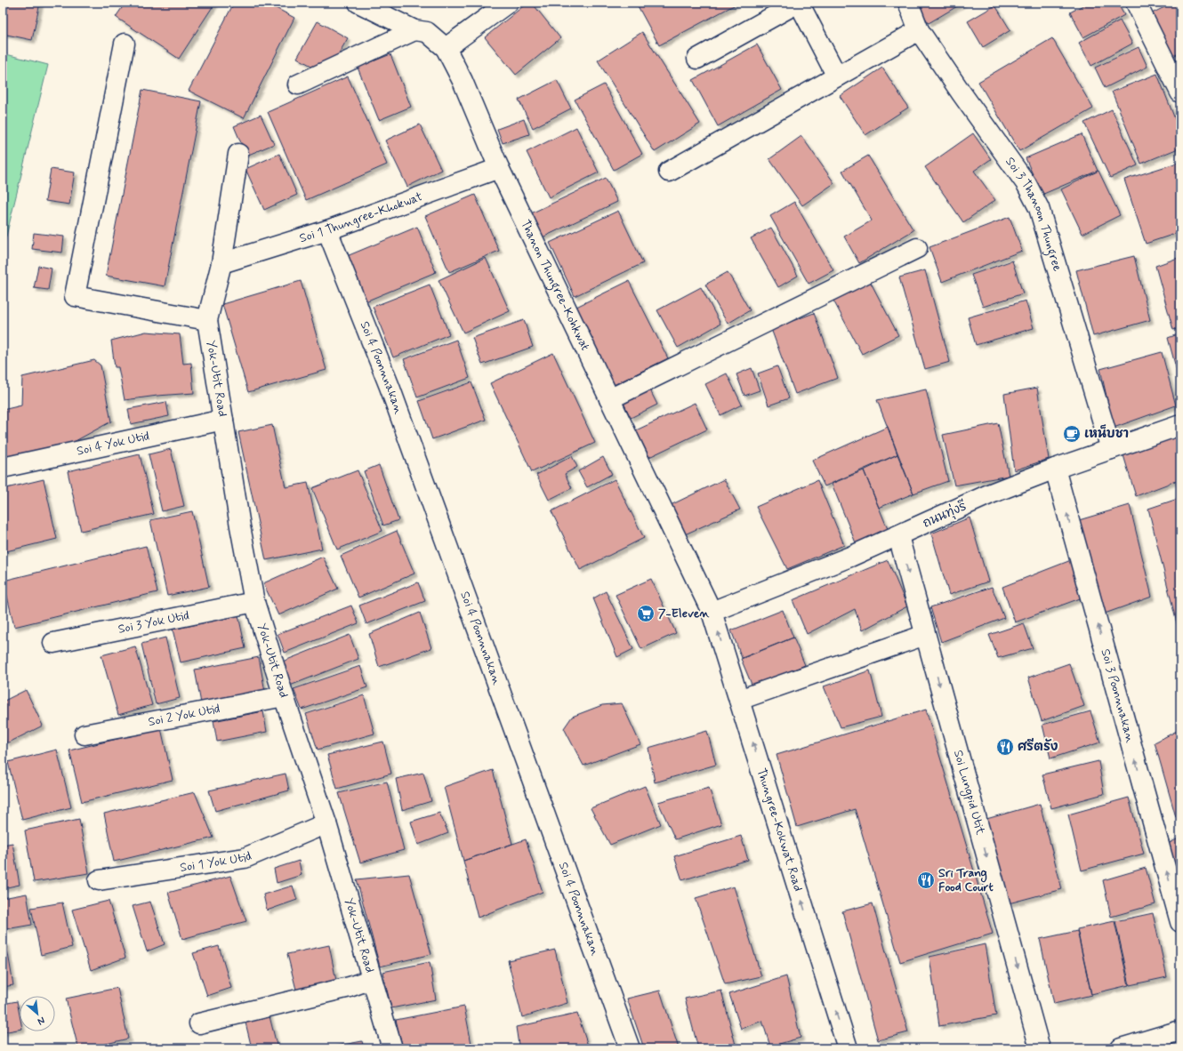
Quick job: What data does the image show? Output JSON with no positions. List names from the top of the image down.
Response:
{
  "streets": {
    "street": [
      "Soi 3 Thanoon Thungree",
      "Soi 1 Thungree-Khokwat",
      "Thanon Thungree-Kohkwat",
      "Soi 4 Poonnnakan",
      "Yok-Utit Road",
      "Soi 4 Yok Utid",
      "ถนนทุ่งรี",
      "Soi 3 Yok Utid",
      "Soi 3 Poonnnakan",
      "Soi 2 Yok Utid",
      "Soi Lungpid Utit",
      "Thungree-Kokwat Road",
      "Soi 1 Yok Utid"
    ]
  },
  "crossings": [
    ["Soi 3 Thanoon Thungree", "ถนนทุ่งรี"],
    ["Soi 1 Thungree-Khokwat", "Thanon Thungree-Kohkwat"],
    ["Soi 1 Thungree-Khokwat", "Soi 4 Poonnnakan"],
    ["Soi 1 Thungree-Khokwat", "Yok-Utit Road"],
    ["Thanon Thungree-Kohkwat", "ถนนทุ่งรี"],
    ["Thanon Thungree-Kohkwat", "Thungree-Kokwat Road"],
    ["Yok-Utit Road", "Soi 4 Yok Utid"],
    ["Yok-Utit Road", "Soi 3 Yok Utid"],
    ["Yok-Utit Road", "Soi 2 Yok Utid"],
    ["Yok-Utit Road", "Soi 1 Yok Utid"],
    ["ถนนทุ่งรี", "Soi 3 Poonnnakan"],
    ["ถนนทุ่งรี", "Soi Lungpid Utit"],
    ["ถนนทุ่งรี", "Thungree-Kokwat Road"]
  ],
  "one_way": ["Soi 3 Poonnnakan", "Soi Lungpid Utit", "Thungree-Kokwat Road"],
  "places": {
    "cafe": ["เหน็บชา"],
    "supermarket": ["7-Eleven"],
    "restaurant": ["ศรีตรัง", "Sri Trang Food Court"]
  },
  "north": "bottom right"
}
